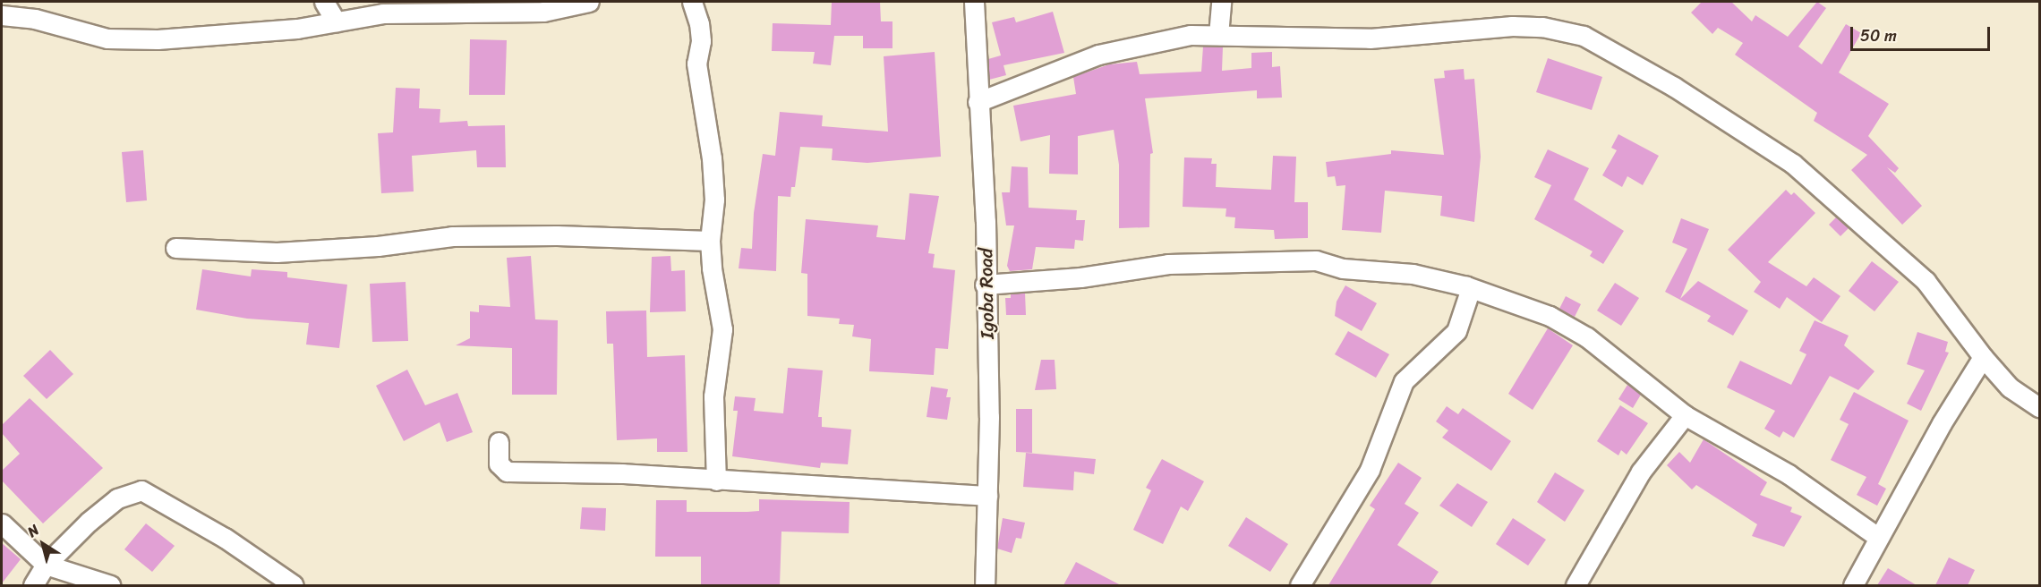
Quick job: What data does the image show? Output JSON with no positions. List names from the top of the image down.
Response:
{
  "streets": {
    "street": ["Igoba Road"]
  },
  "scale_bar": "50 m",
  "north": "top left"
}
